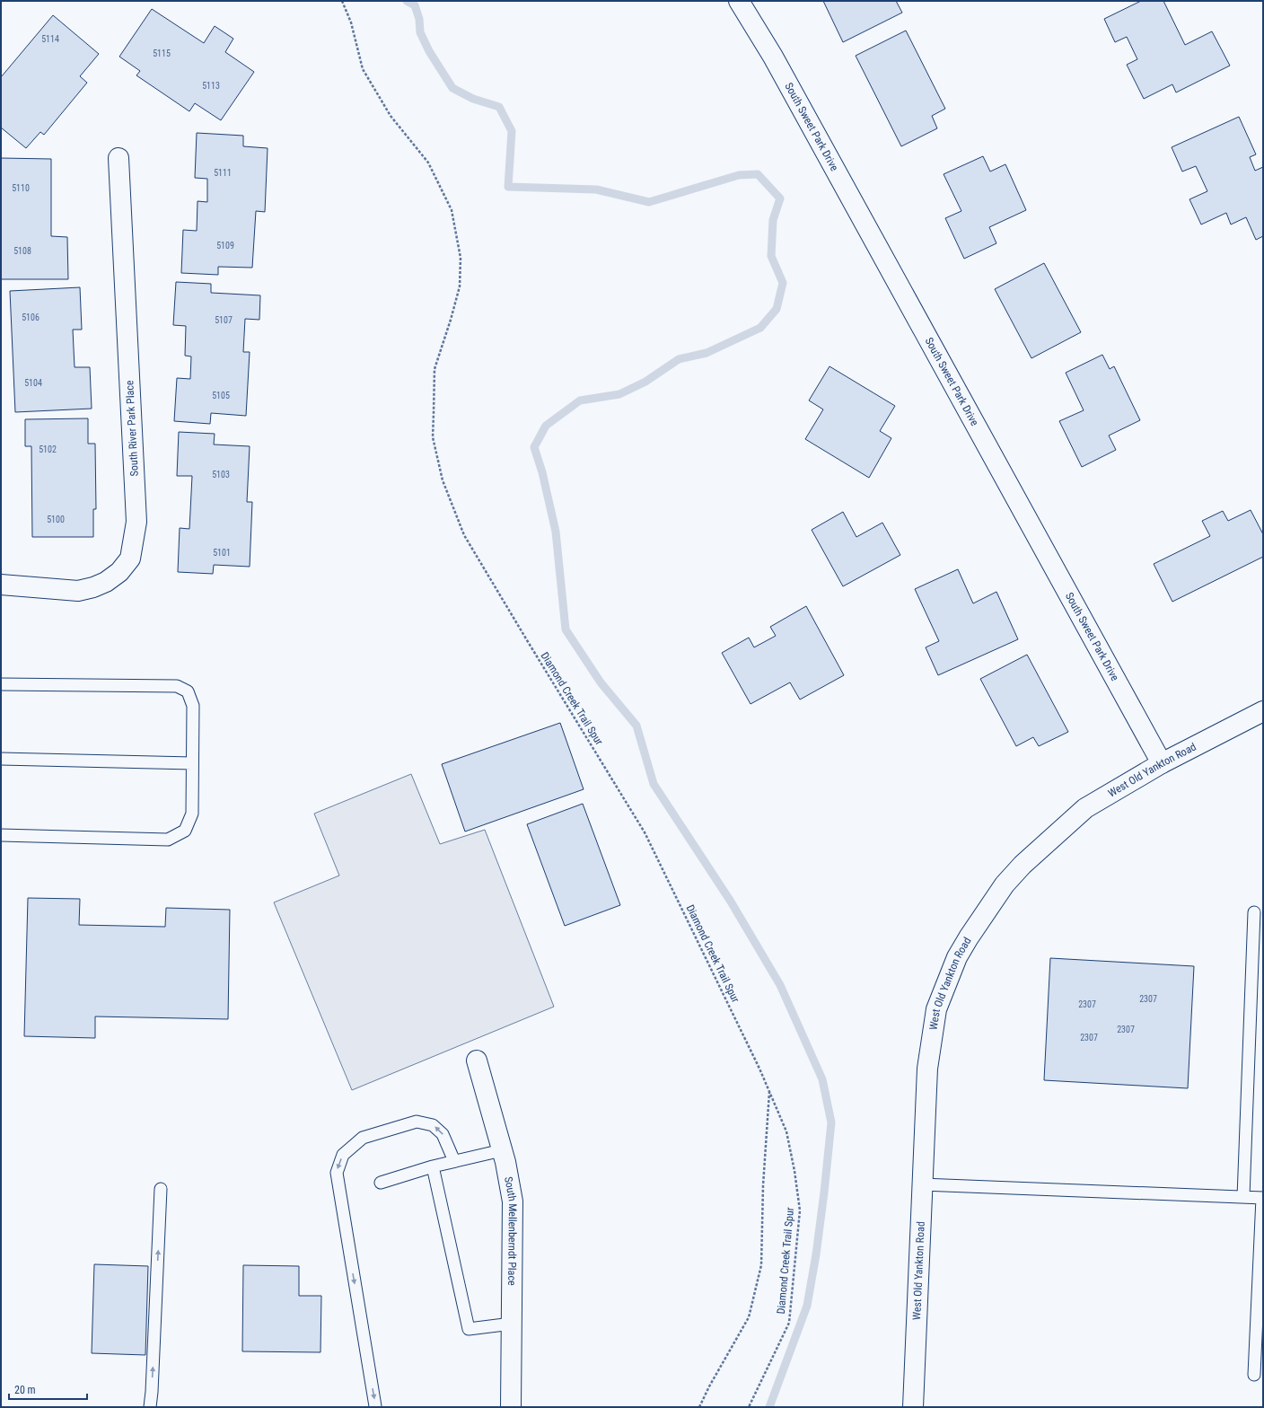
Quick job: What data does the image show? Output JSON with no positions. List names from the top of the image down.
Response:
{
  "streets": {
    "street": [
      "South Sweet Park Drive",
      "South River Park Place",
      "West Old Yankton Road",
      "South Mellenberndt Place"
    ],
    "path": ["Diamond Creek Trail Spur"]
  },
  "crossings": [
    ["South Sweet Park Drive", "West Old Yankton Road"]
  ],
  "house_numbers": [
    "5114",
    "5115",
    "5113",
    "5111",
    "5110",
    "5109",
    "5108",
    "5106",
    "5107",
    "5104",
    "5105",
    "5102",
    "5103",
    "5100",
    "5101",
    "2307",
    "2307",
    "2307",
    "2307"
  ],
  "scale_bar": "20 m"
}
